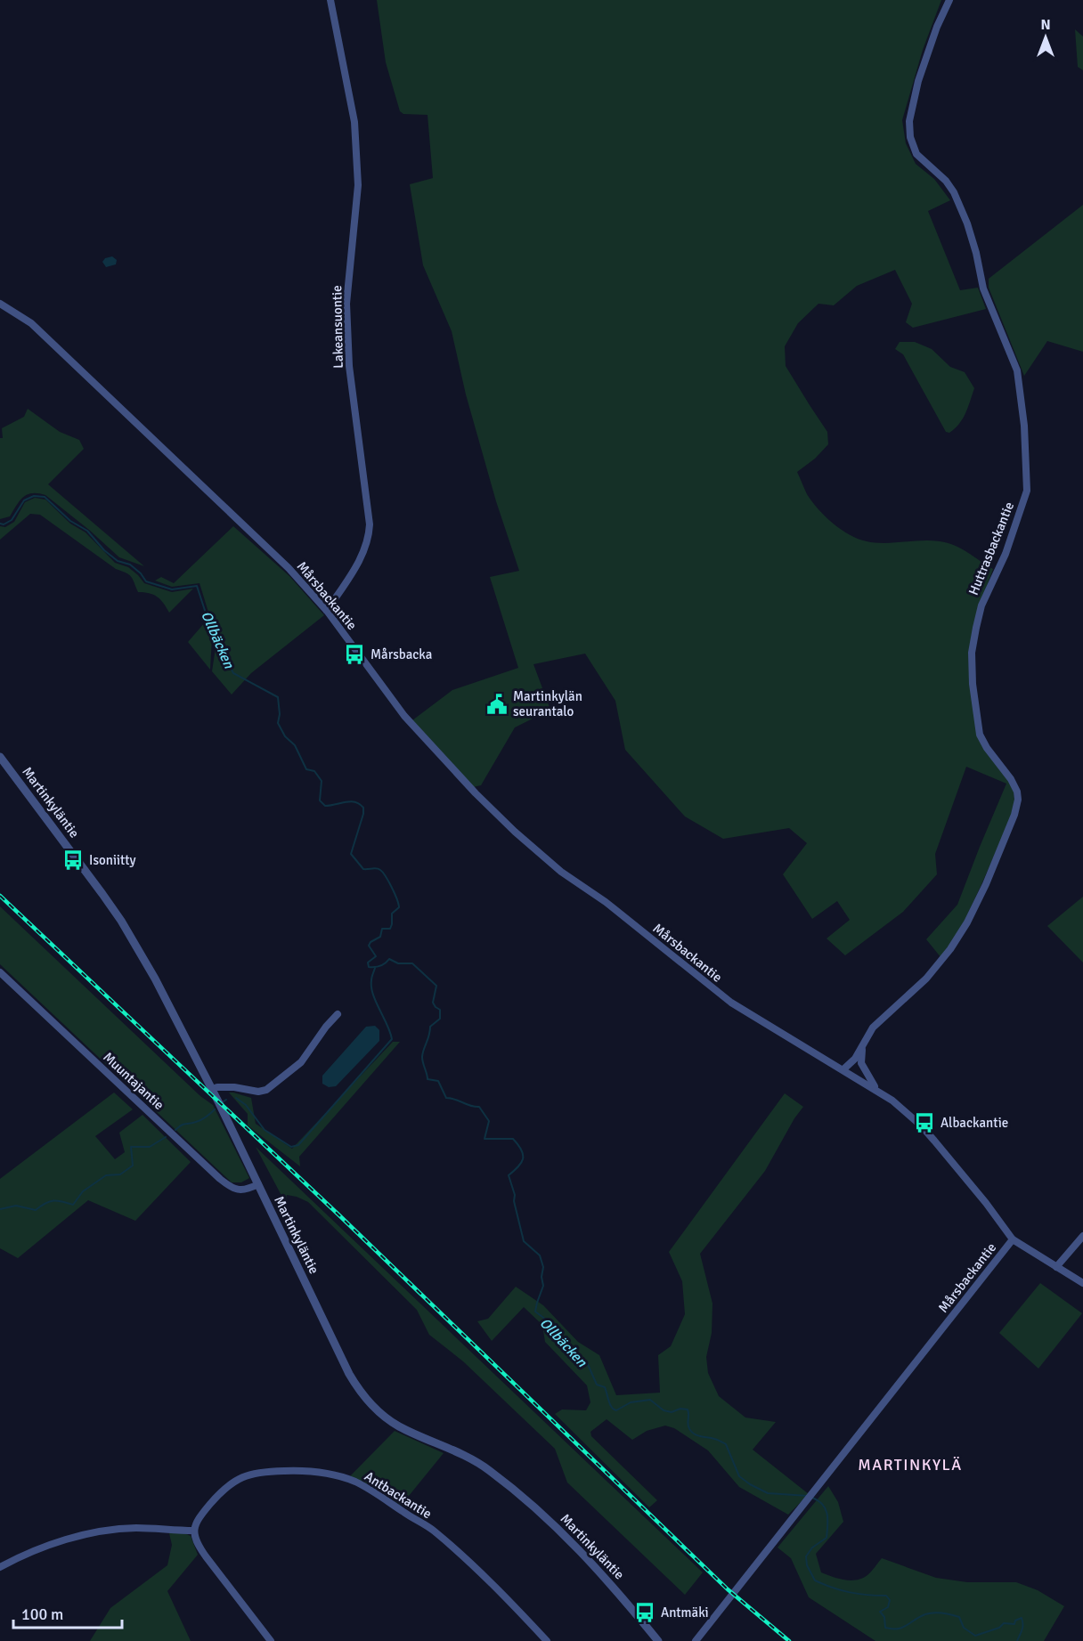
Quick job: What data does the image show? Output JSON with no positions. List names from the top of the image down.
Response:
{
  "streets": {
    "street": [
      "Lakeansuontie",
      "Huttrasbackantie",
      "Mårsbackantie",
      "Martinkyläntie",
      "Muuntajantie",
      "Antbackantie"
    ]
  },
  "crossings": [
    ["Lakeansuontie", "Mårsbackantie"],
    ["Huttrasbackantie", "Mårsbackantie"],
    ["Martinkyläntie", "Muuntajantie"]
  ],
  "districts": ["MARTINKYLÄ"],
  "water": ["Ollbäcken"],
  "places": {
    "bus stop": [
      "Mårsbacka",
      "Isoniitty",
      "Albackantie",
      "Antmäki"
    ],
    "public building": ["Martinkylän seurantalo"]
  },
  "scale_bar": "100 m",
  "north": "top"
}
